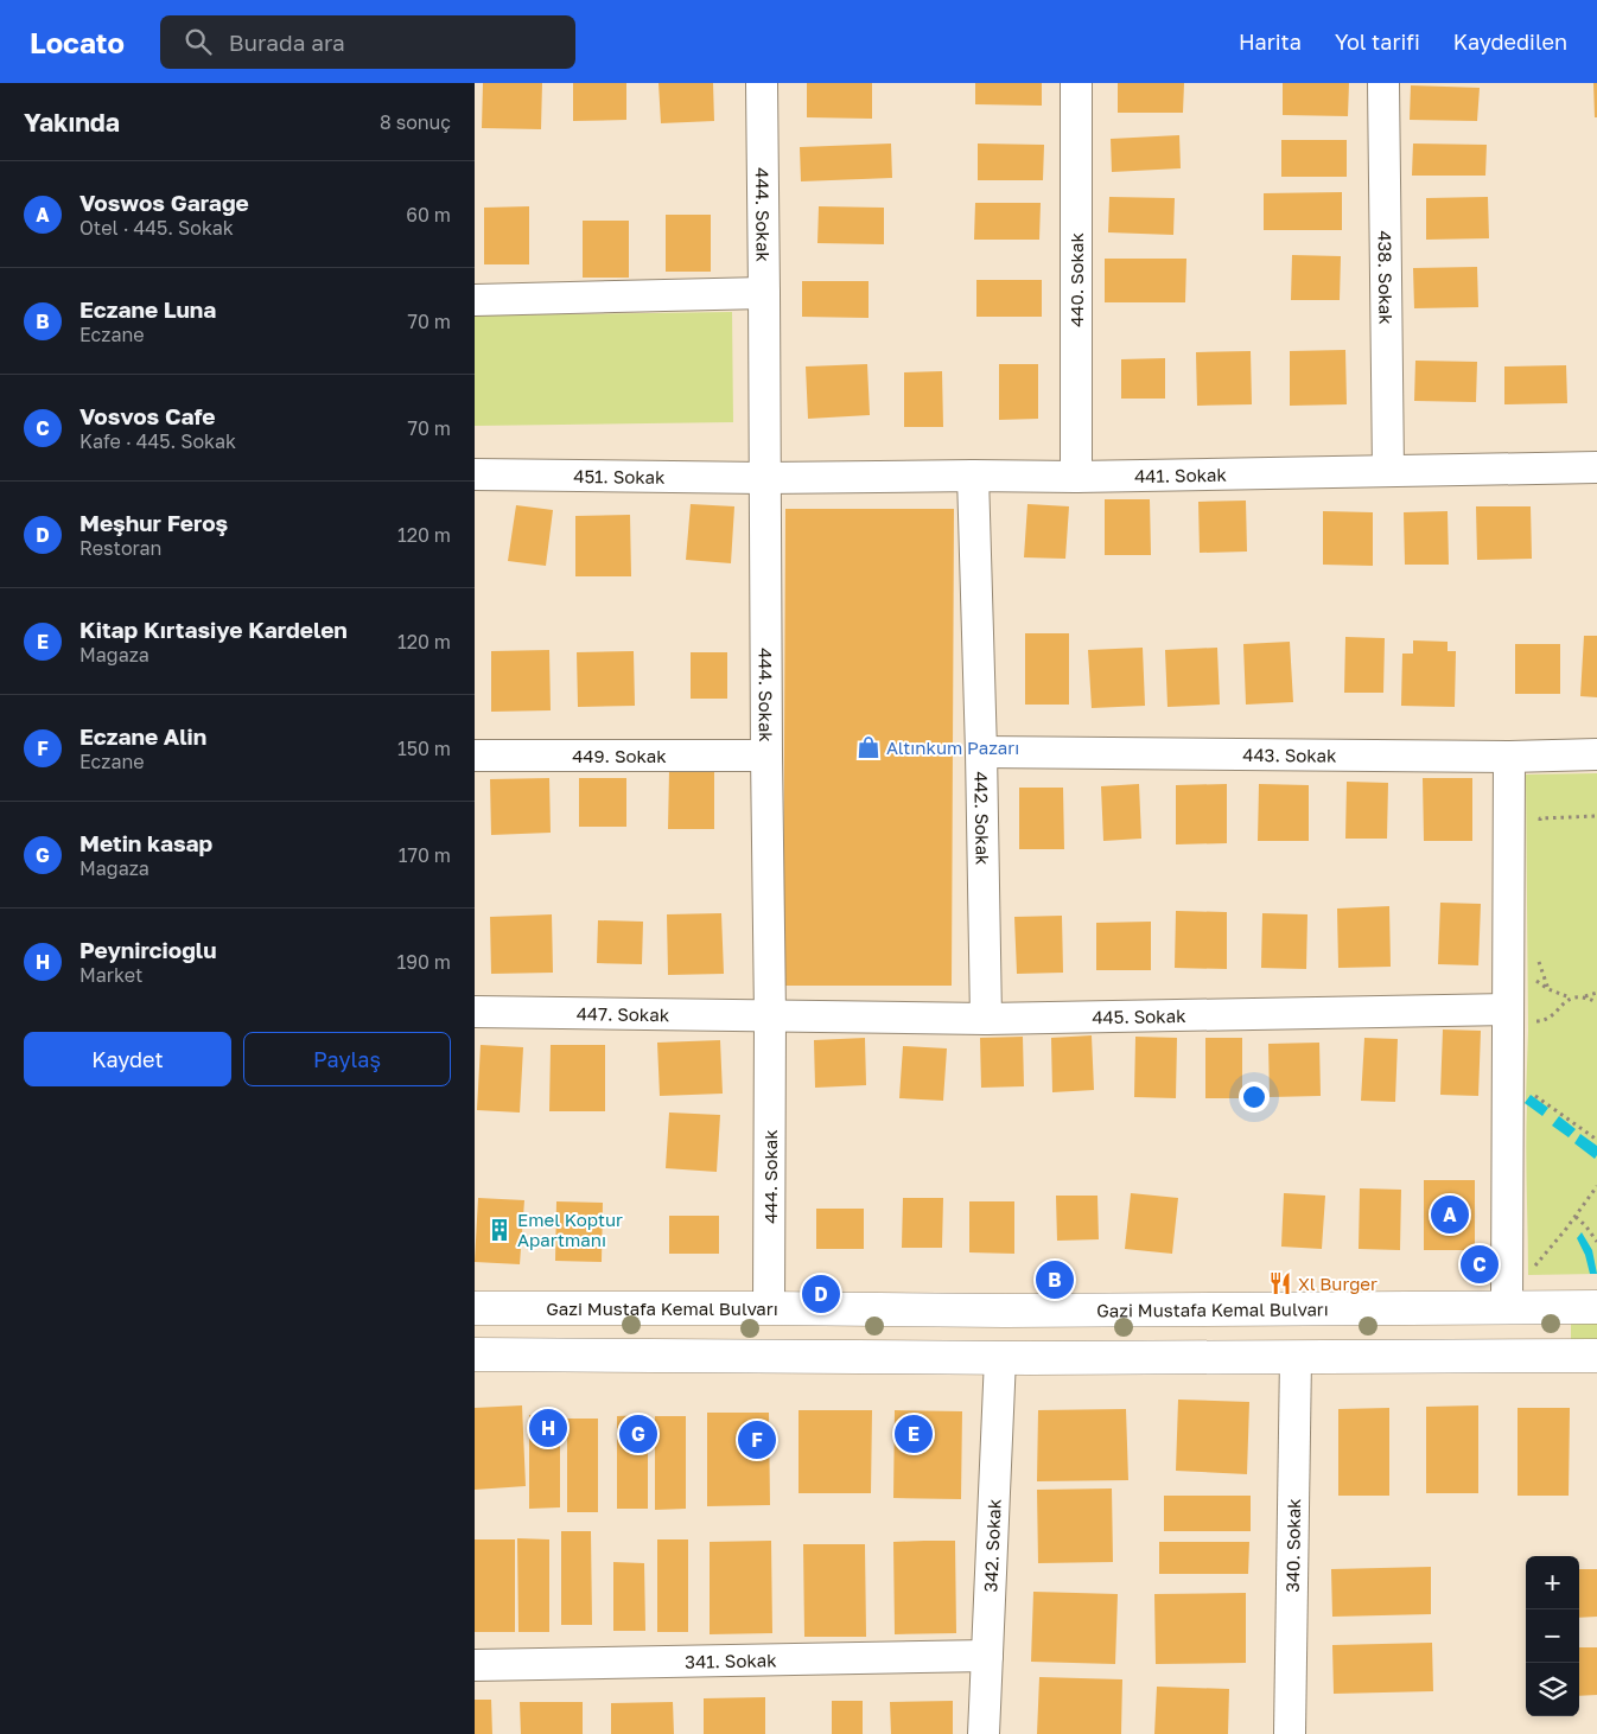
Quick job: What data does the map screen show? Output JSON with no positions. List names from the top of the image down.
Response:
{
  "streets": {
    "main road": ["Gazi Mustafa Kemal Bulvarı"],
    "street": [
      "444. Sokak",
      "438. Sokak",
      "440. Sokak",
      "441. Sokak",
      "451. Sokak",
      "443. Sokak",
      "449. Sokak",
      "442. Sokak",
      "447. Sokak",
      "445. Sokak",
      "342. Sokak",
      "340. Sokak",
      "341. Sokak"
    ]
  },
  "crossings": [
    ["444. Sokak", "441. Sokak"],
    ["444. Sokak", "451. Sokak"],
    ["444. Sokak", "449. Sokak"],
    ["444. Sokak", "447. Sokak"],
    ["444. Sokak", "445. Sokak"],
    ["444. Sokak", "Gazi Mustafa Kemal Bulvarı"],
    ["438. Sokak", "441. Sokak"],
    ["440. Sokak", "441. Sokak"],
    ["441. Sokak", "451. Sokak"],
    ["441. Sokak", "442. Sokak"],
    ["443. Sokak", "442. Sokak"],
    ["442. Sokak", "445. Sokak"],
    ["447. Sokak", "445. Sokak"],
    ["342. Sokak", "341. Sokak"]
  ],
  "places": {
    "shop": ["Altınkum Pazarı"],
    "building": ["Emel Koptur Apartmanı"],
    "restaurant": ["Xl Burger"]
  },
  "page": {
    "header": "Locato",
    "search": "Burada ara",
    "nav": ["Harita", "Yol tarifi", "Kaydedilen"],
    "heading": ["Yakında", "8 sonuç"],
    "list": [
      {
        "mark": "A",
        "name": "Voswos Garage",
        "note": "Otel · 445. Sokak",
        "value": "60 m"
      },
      {
        "mark": "B",
        "name": "Eczane Luna",
        "note": "Eczane",
        "value": "70 m"
      },
      {
        "mark": "C",
        "name": "Vosvos Cafe",
        "note": "Kafe · 445. Sokak",
        "value": "70 m"
      },
      {
        "mark": "D",
        "name": "Meşhur Feroş",
        "note": "Restoran",
        "value": "120 m"
      },
      {
        "mark": "E",
        "name": "Kitap Kırtasiye Kardelen",
        "note": "Mağaza",
        "value": "120 m"
      },
      {
        "mark": "F",
        "name": "Eczane Alin",
        "note": "Eczane",
        "value": "150 m"
      },
      {
        "mark": "G",
        "name": "Metin kasap",
        "note": "Mağaza",
        "value": "170 m"
      },
      {
        "mark": "H",
        "name": "Peynircioğlu",
        "note": "Market",
        "value": "190 m"
      }
    ],
    "buttons": ["Kaydet", "Paylaş"],
    "pins": [
      "A",
      "C",
      "B",
      "D",
      "H",
      "E",
      "G",
      "F"
    ],
    "map_buttons": ["+", "−"]
  }
}
